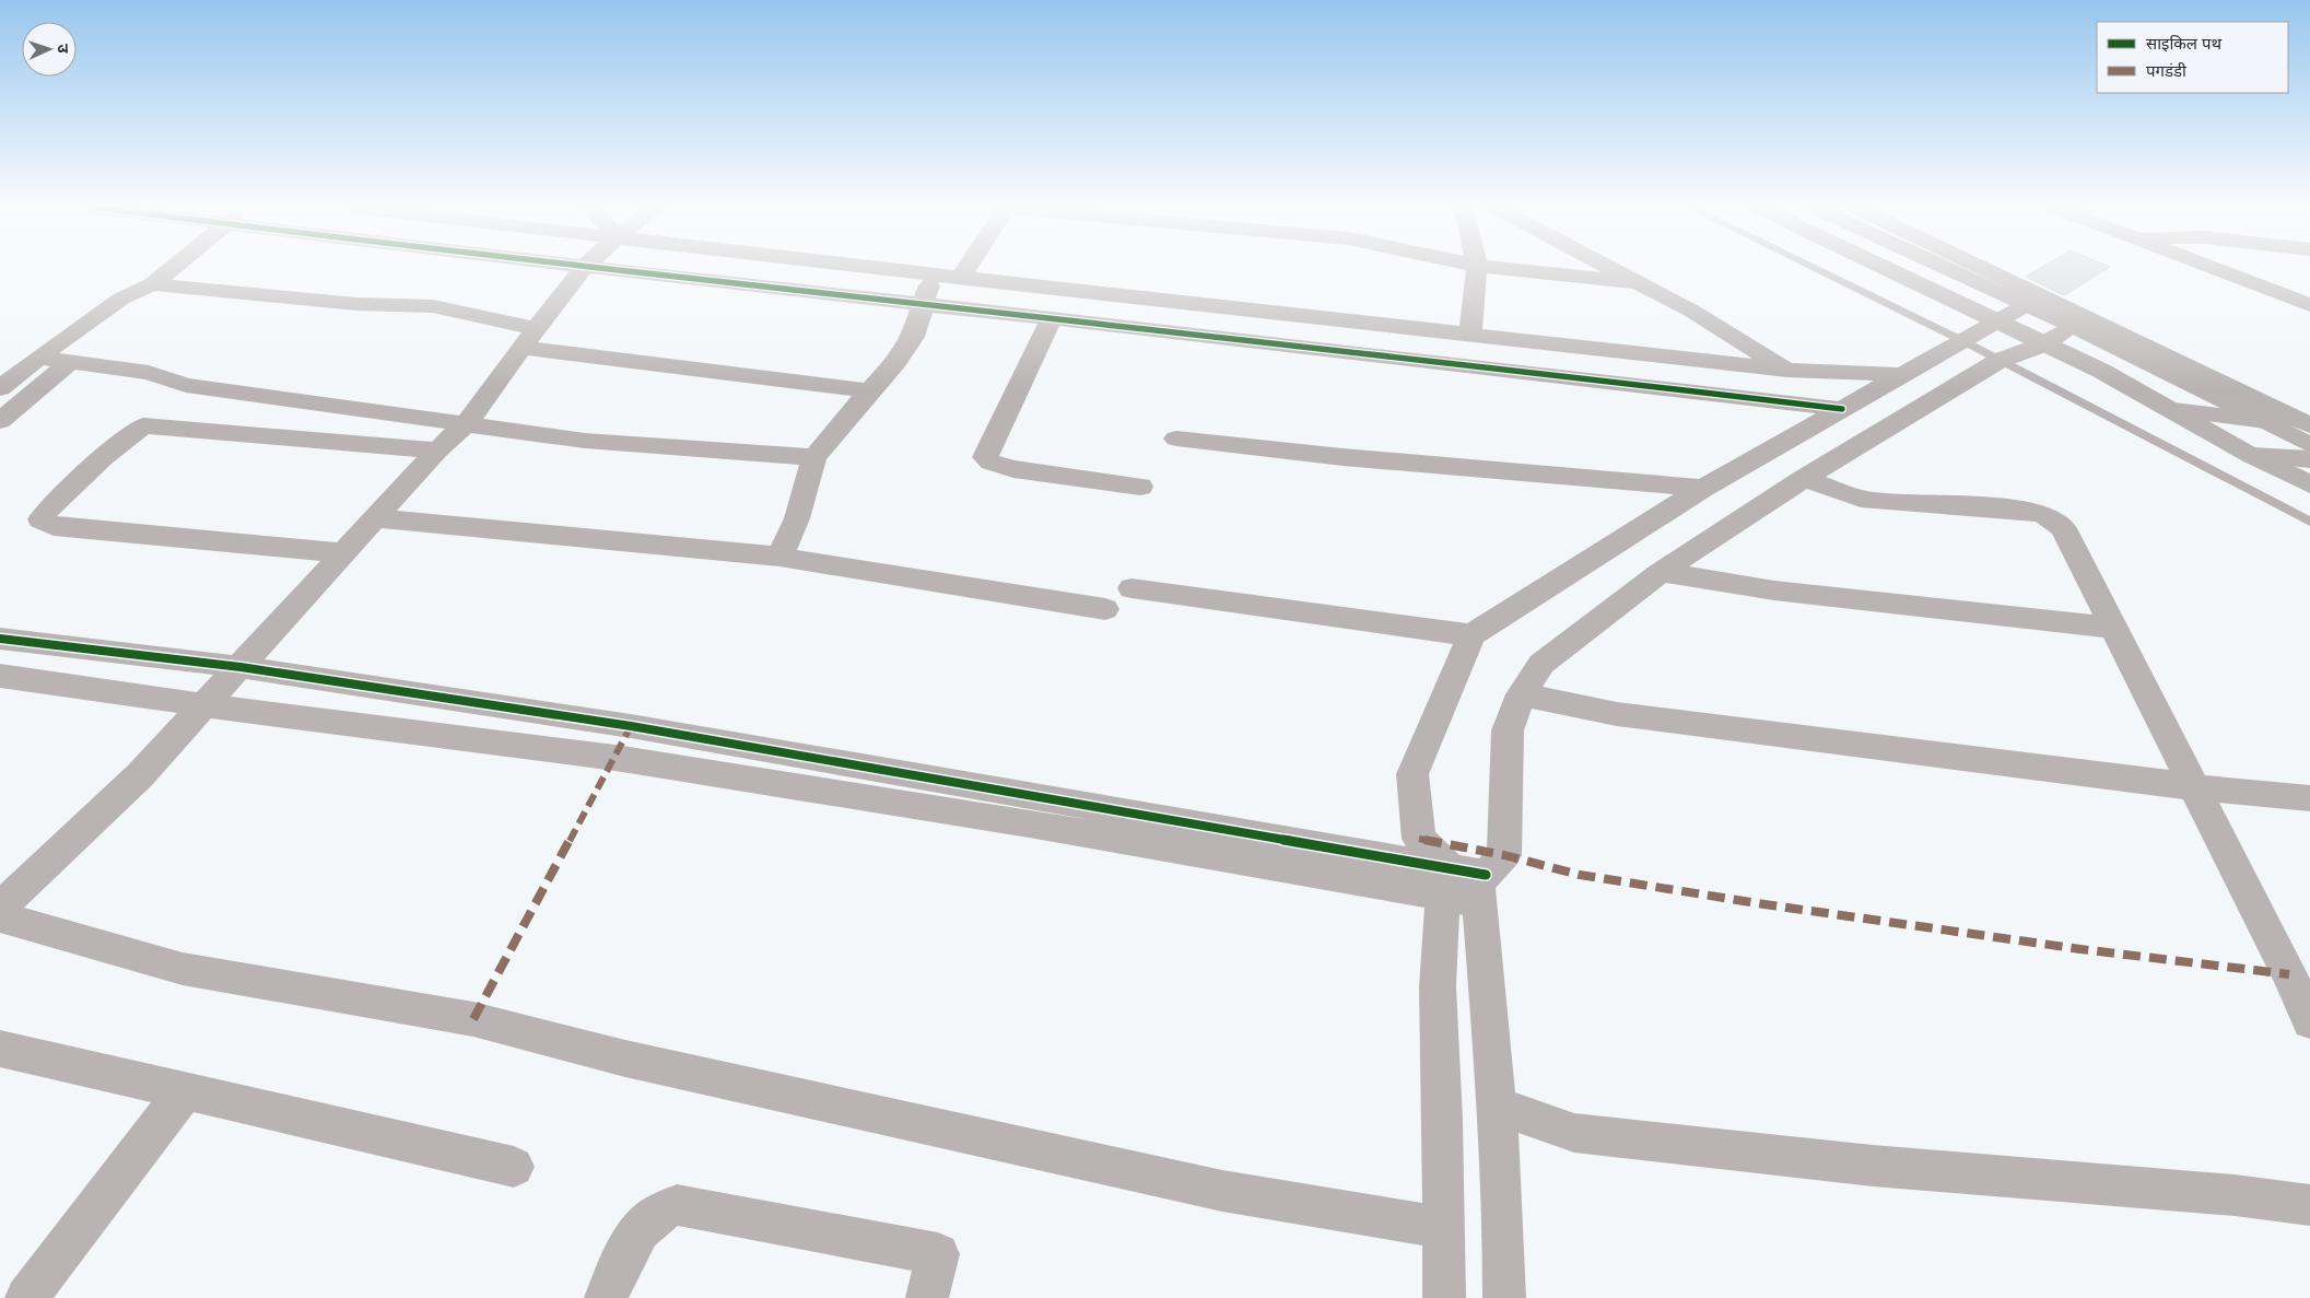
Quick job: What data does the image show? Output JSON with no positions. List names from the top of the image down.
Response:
{
  "legend": ["साइकिल पथ", "पगडंडी"],
  "north": "right"
}
